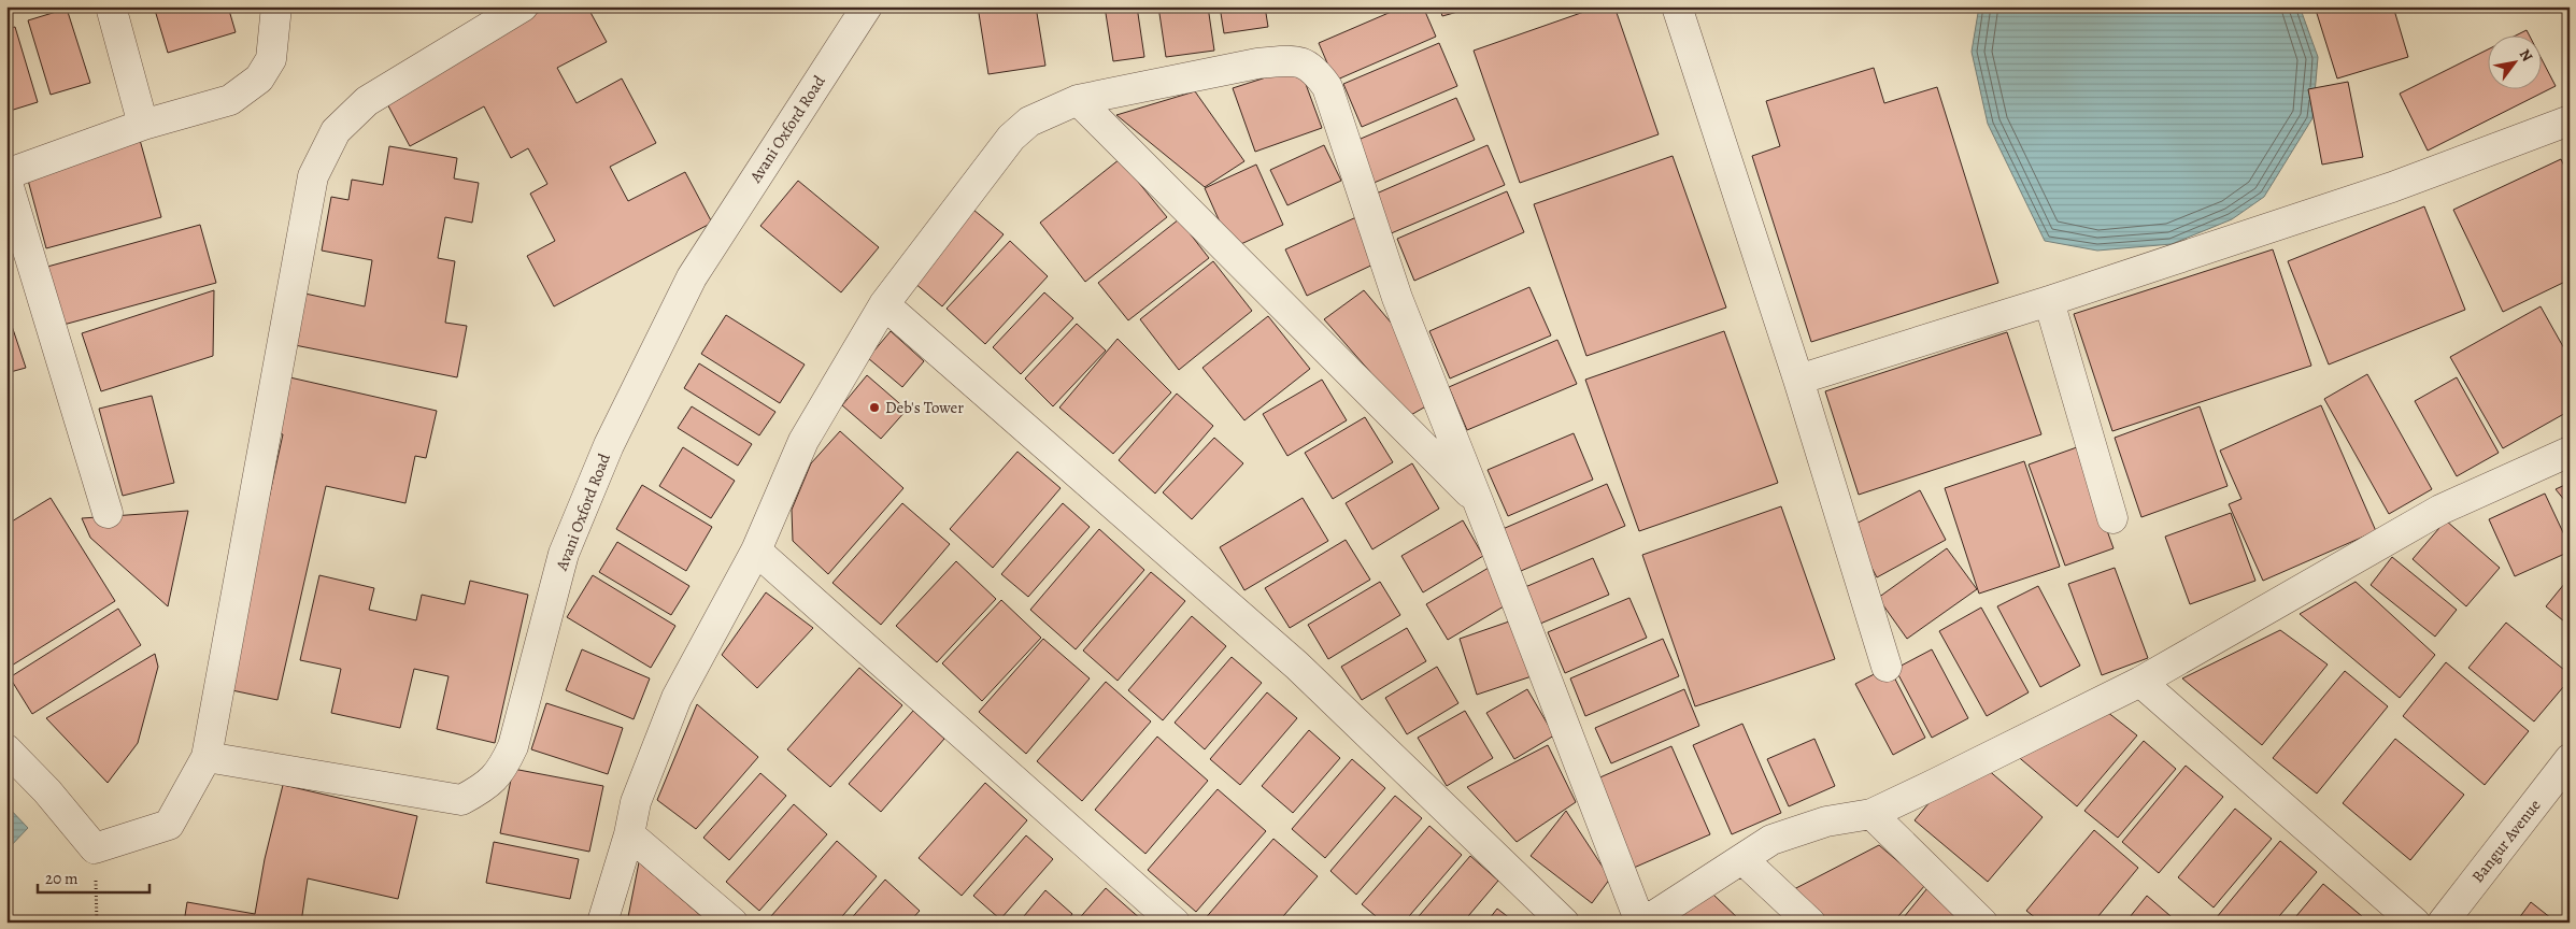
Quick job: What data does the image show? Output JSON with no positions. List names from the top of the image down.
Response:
{
  "streets": {
    "street": ["Avani Oxford Road", "Bangur Avenue"]
  },
  "places": ["Deb's Tower"],
  "scale_bar": "20 m",
  "north": "top right"
}
